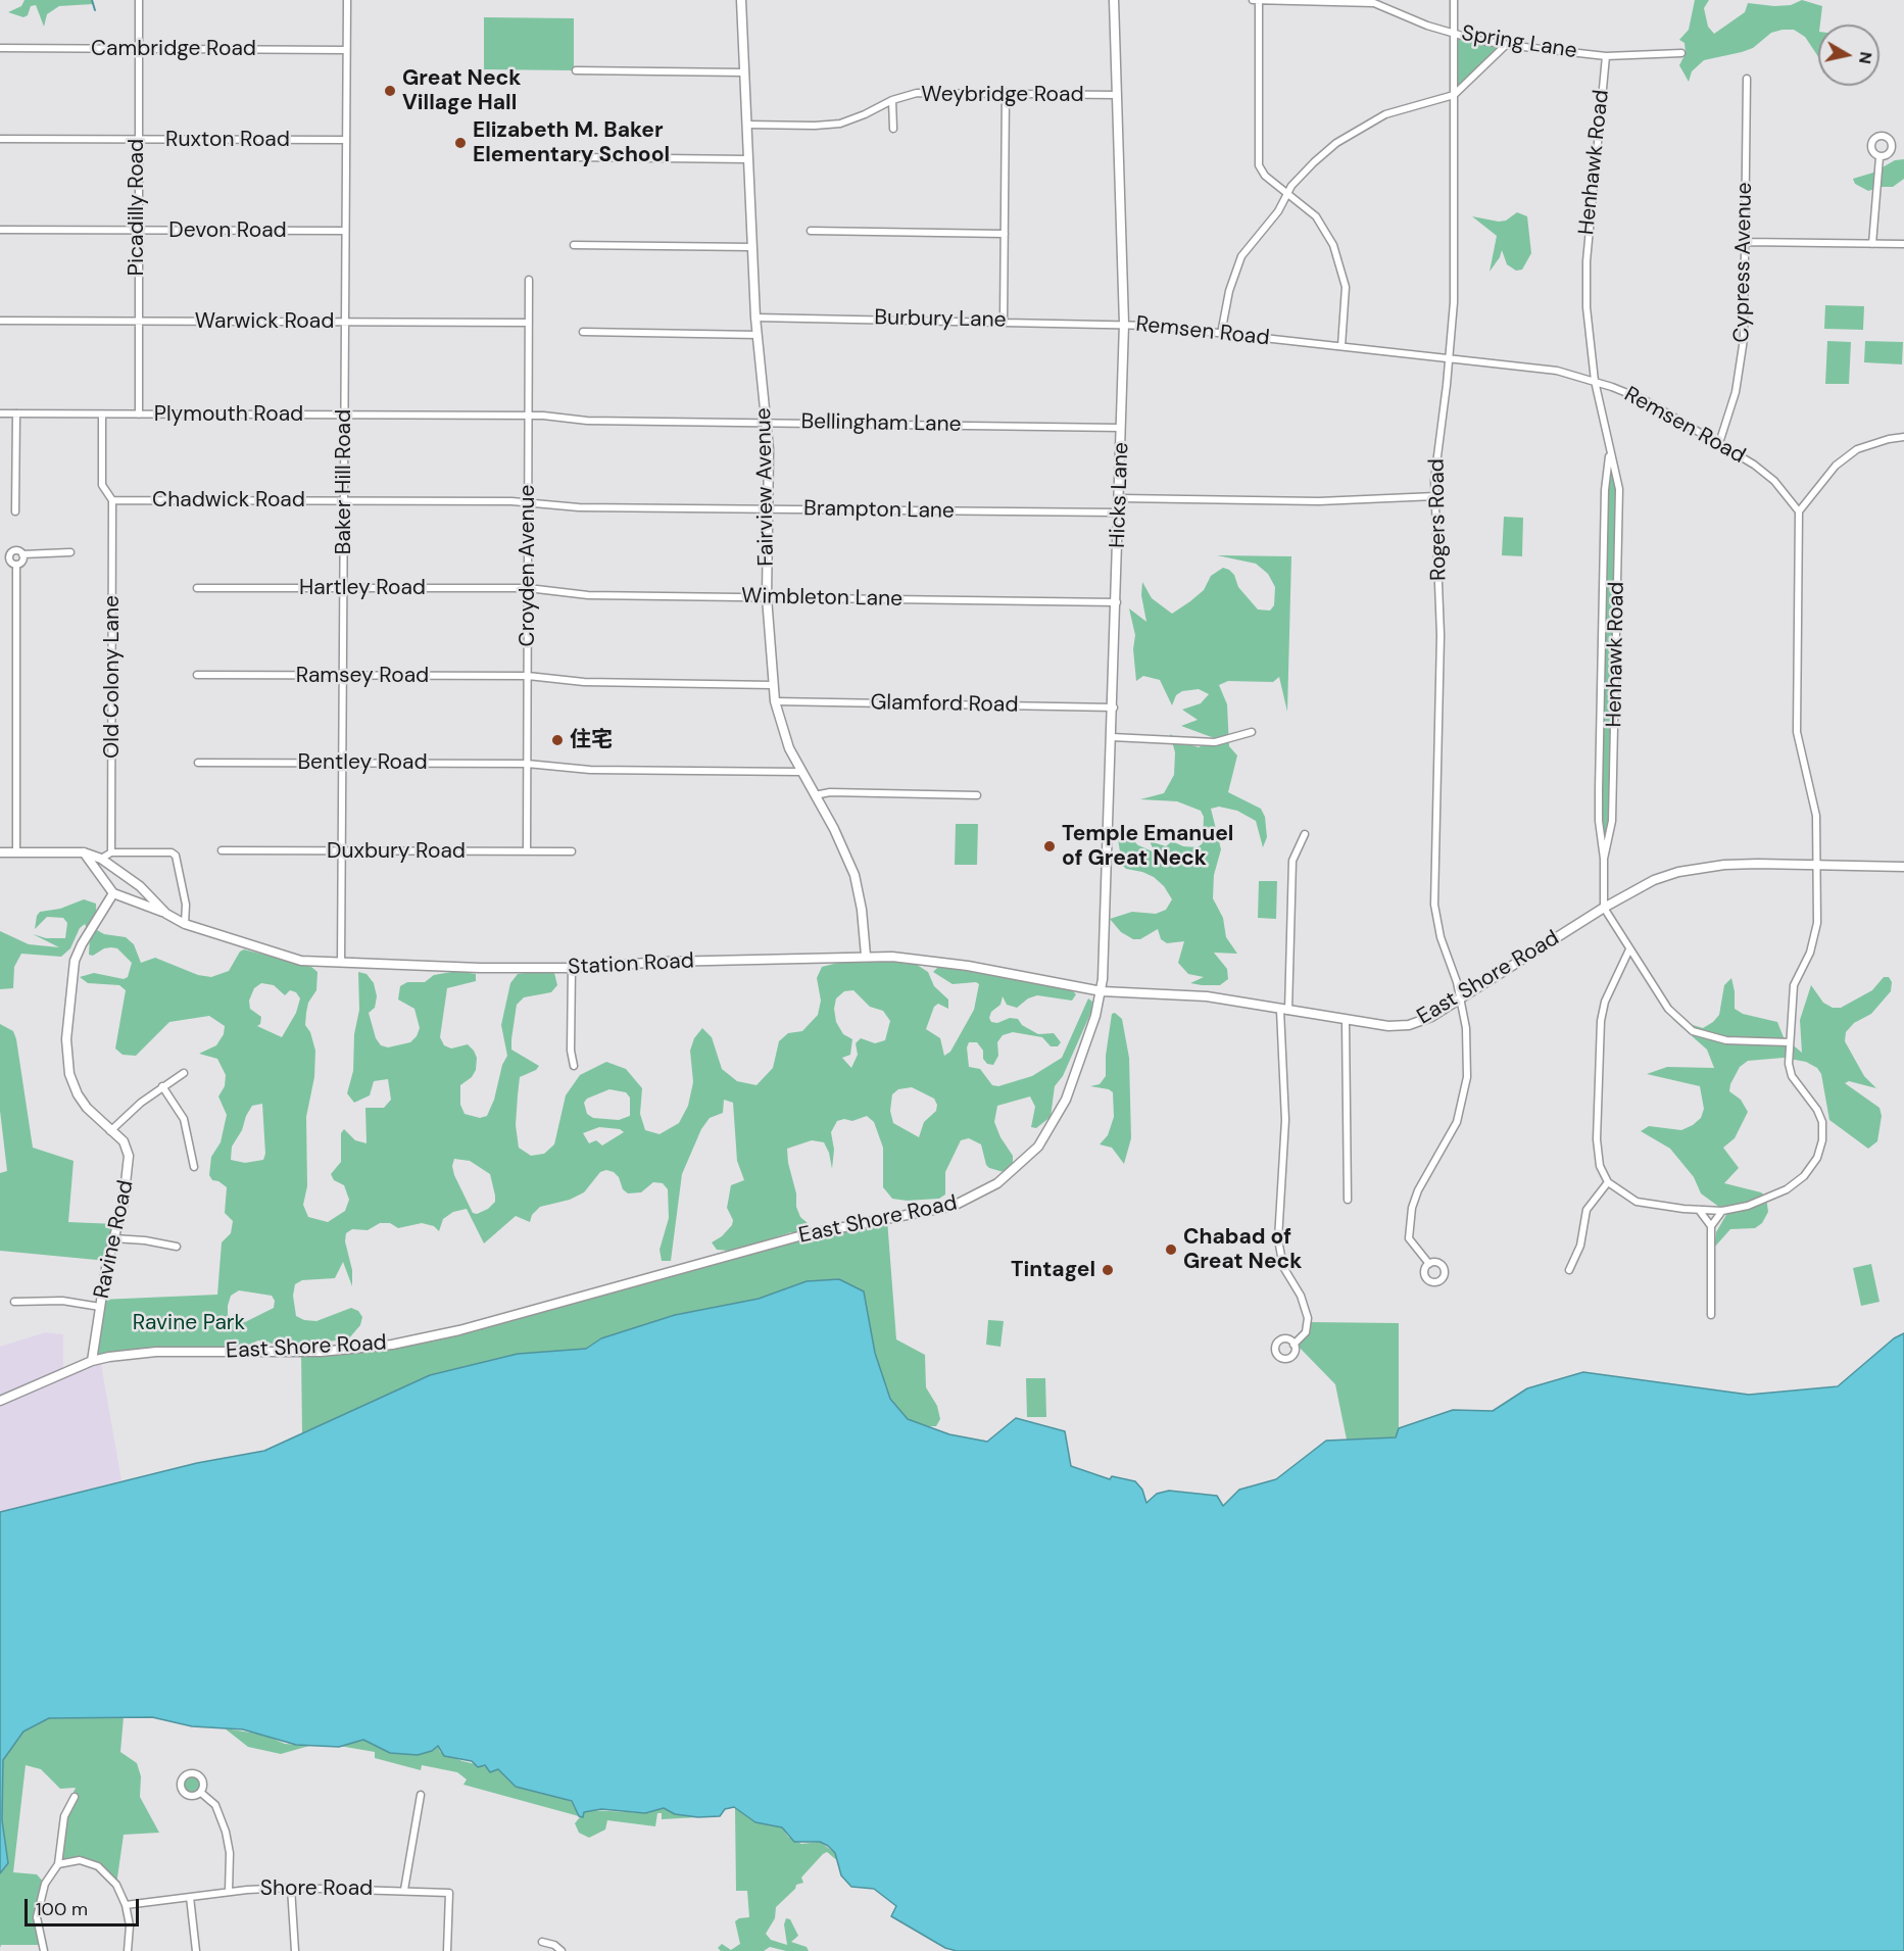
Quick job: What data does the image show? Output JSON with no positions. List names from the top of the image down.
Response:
{
  "streets": {
    "main road": [
      "Fairview Avenue",
      "Hicks Lane",
      "Station Road",
      "East Shore Road",
      "Ravine Road"
    ],
    "street": [
      "Spring Lane",
      "Cambridge Road",
      "Weybridge Road",
      "Ruxton Road",
      "Henhawk Road",
      "Picadilly Road",
      "Devon Road",
      "Cypress Avenue",
      "Burbury Lane",
      "Warwick Road",
      "Remsen Road",
      "Plymouth Road",
      "Bellingham Lane",
      "Baker Hill Road",
      "Chadwick Road",
      "Brampton Lane",
      "Rogers Road",
      "Croyden Avenue",
      "Hartley Road",
      "Wimbleton Lane",
      "Ramsey Road",
      "Old Colony Lane",
      "Glamford Road",
      "Bentley Road",
      "Duxbury Road",
      "Shore Road"
    ]
  },
  "crossings": [
    ["Spring Lane", "Henhawk Road"],
    ["Spring Lane", "Rogers Road"],
    ["Cambridge Road", "Picadilly Road"],
    ["Cambridge Road", "Baker Hill Road"],
    ["Weybridge Road", "Fairview Avenue"],
    ["Weybridge Road", "Hicks Lane"],
    ["Ruxton Road", "Picadilly Road"],
    ["Ruxton Road", "Baker Hill Road"],
    ["Henhawk Road", "Remsen Road"],
    ["Henhawk Road", "East Shore Road"],
    ["Picadilly Road", "Devon Road"],
    ["Picadilly Road", "Warwick Road"],
    ["Picadilly Road", "Plymouth Road"],
    ["Devon Road", "Baker Hill Road"],
    ["Cypress Avenue", "Remsen Road"],
    ["Burbury Lane", "Remsen Road"],
    ["Burbury Lane", "Fairview Avenue"],
    ["Burbury Lane", "Hicks Lane"],
    ["Warwick Road", "Baker Hill Road"],
    ["Warwick Road", "Croyden Avenue"],
    ["Remsen Road", "Hicks Lane"],
    ["Remsen Road", "Rogers Road"],
    ["Plymouth Road", "Bellingham Lane"],
    ["Plymouth Road", "Baker Hill Road"],
    ["Plymouth Road", "Croyden Avenue"],
    ["Bellingham Lane", "Fairview Avenue"],
    ["Bellingham Lane", "Hicks Lane"],
    ["Bellingham Lane", "Croyden Avenue"],
    ["Baker Hill Road", "Chadwick Road"],
    ["Baker Hill Road", "Hartley Road"],
    ["Baker Hill Road", "Ramsey Road"],
    ["Baker Hill Road", "Bentley Road"],
    ["Baker Hill Road", "Duxbury Road"],
    ["Baker Hill Road", "Station Road"],
    ["Fairview Avenue", "Brampton Lane"],
    ["Fairview Avenue", "Wimbleton Lane"],
    ["Fairview Avenue", "Ramsey Road"],
    ["Fairview Avenue", "Glamford Road"],
    ["Fairview Avenue", "Bentley Road"],
    ["Fairview Avenue", "Station Road"],
    ["Hicks Lane", "Brampton Lane"],
    ["Hicks Lane", "Wimbleton Lane"],
    ["Hicks Lane", "Glamford Road"],
    ["Hicks Lane", "Station Road"],
    ["Hicks Lane", "East Shore Road"],
    ["Chadwick Road", "Brampton Lane"],
    ["Chadwick Road", "Croyden Avenue"],
    ["Chadwick Road", "Old Colony Lane"],
    ["Brampton Lane", "Croyden Avenue"],
    ["Rogers Road", "East Shore Road"],
    ["Croyden Avenue", "Hartley Road"],
    ["Croyden Avenue", "Wimbleton Lane"],
    ["Croyden Avenue", "Ramsey Road"],
    ["Croyden Avenue", "Bentley Road"],
    ["Croyden Avenue", "Duxbury Road"],
    ["Hartley Road", "Wimbleton Lane"],
    ["Station Road", "East Shore Road"],
    ["Station Road", "Ravine Road"],
    ["East Shore Road", "Ravine Road"]
  ],
  "parks": ["Ravine Park"],
  "places": [
    "Great Neck Village Hall",
    "Elizabeth M. Baker Elementary School",
    "住宅",
    "Temple Emanuel of Great Neck",
    "Chabad of Great Neck",
    "Tintagel"
  ],
  "scale_bar": "100 m",
  "north": "right"
}
